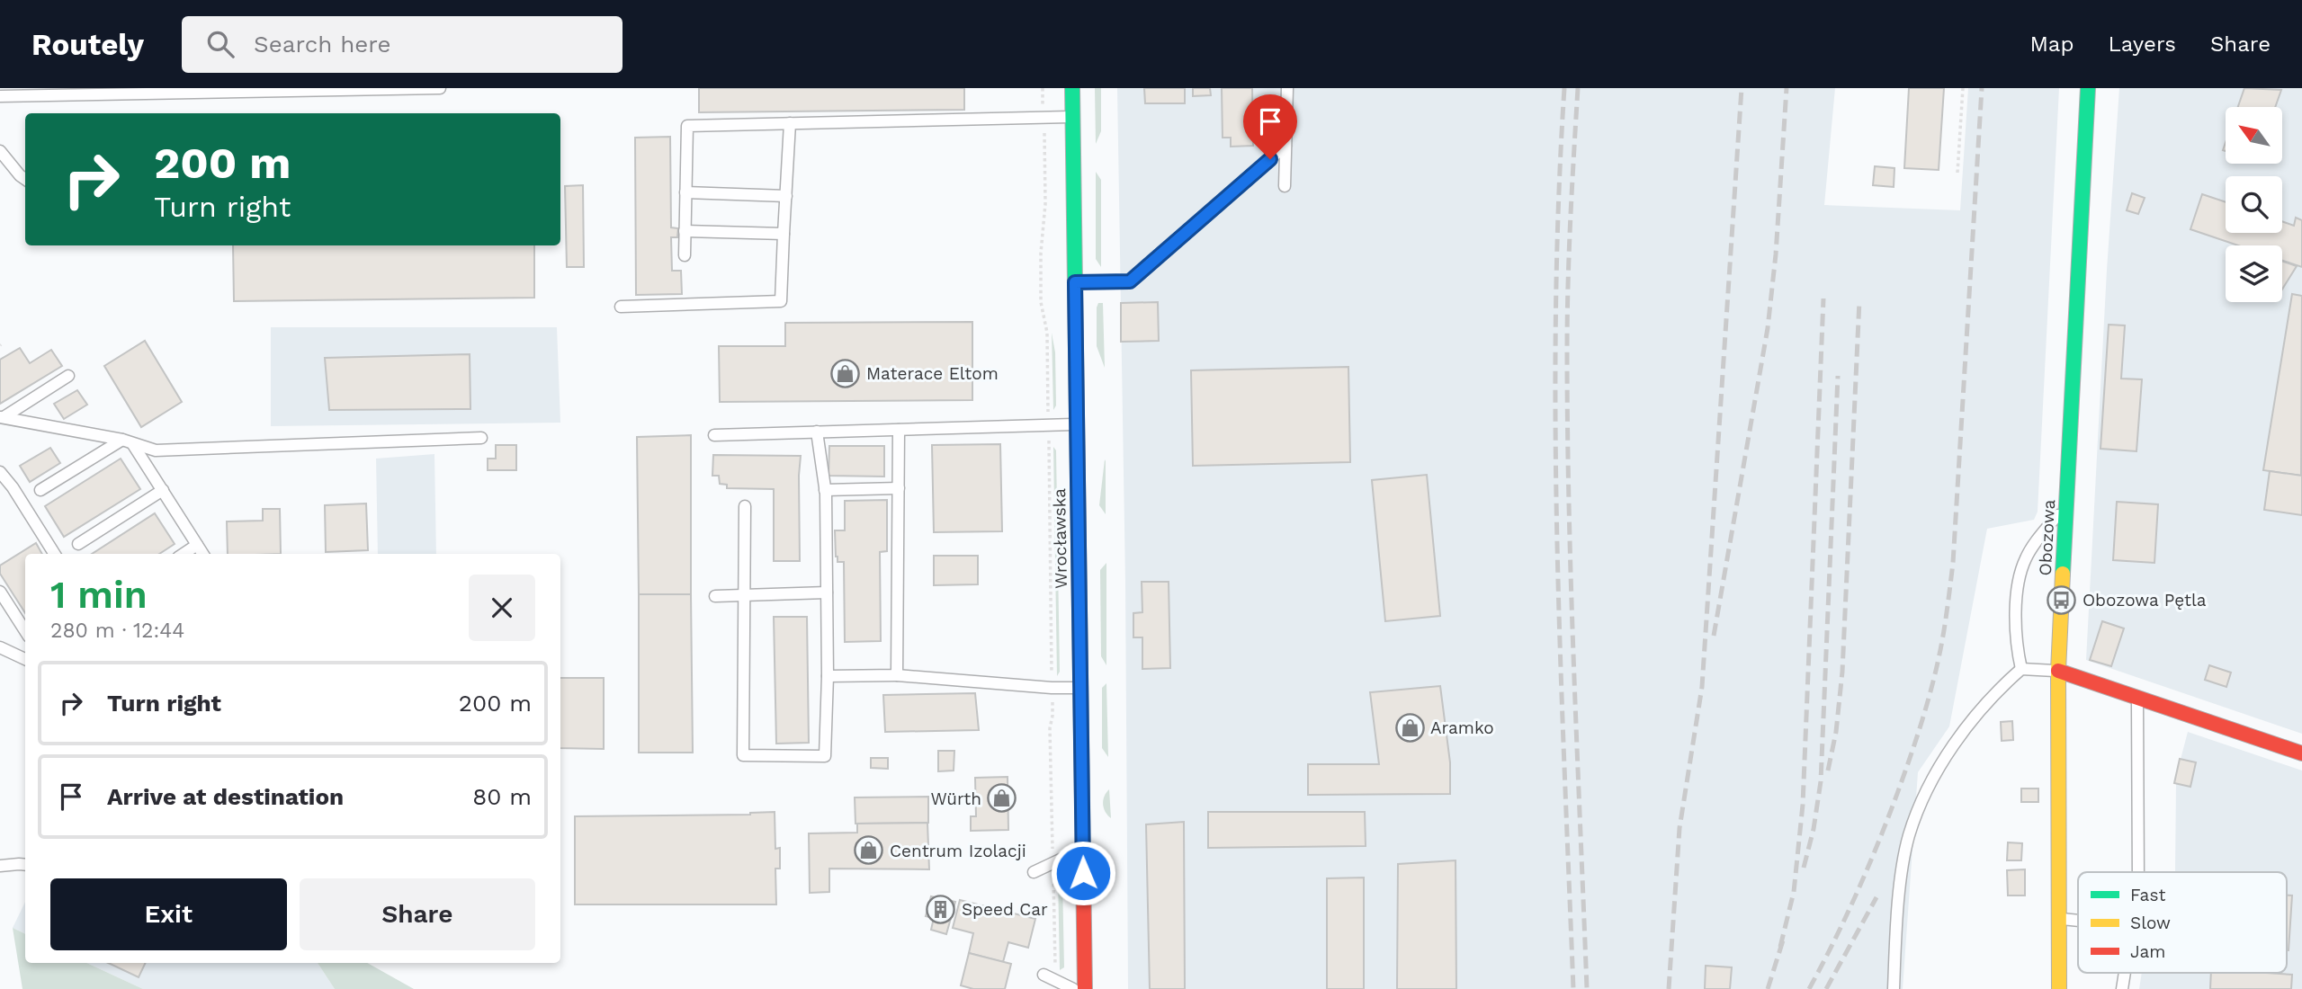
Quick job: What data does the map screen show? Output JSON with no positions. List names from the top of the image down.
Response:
{
  "streets": {
    "street": ["Obozowa", "Wrocławska"]
  },
  "places": {
    "shop": [
      "Materace Eltom",
      "Aramko",
      "Würth",
      "Centrum Izolacji"
    ],
    "bus stop": ["Obozowa Pętla"],
    "building": ["Speed Car"]
  },
  "legend": ["Fast", "Slow", "Jam"],
  "north": "top left",
  "page": {
    "header": "Routely",
    "search": "Search here",
    "nav": ["Map", "Layers", "Share"],
    "turn": ["200 m", "Turn right"],
    "heading": ["1 min", "280 m · 12:44"],
    "list": [
      {
        "name": "Turn right",
        "value": "200 m"
      },
      {
        "name": "Arrive at destination",
        "value": "80 m"
      }
    ],
    "buttons": ["Exit", "Share"]
  }
}
